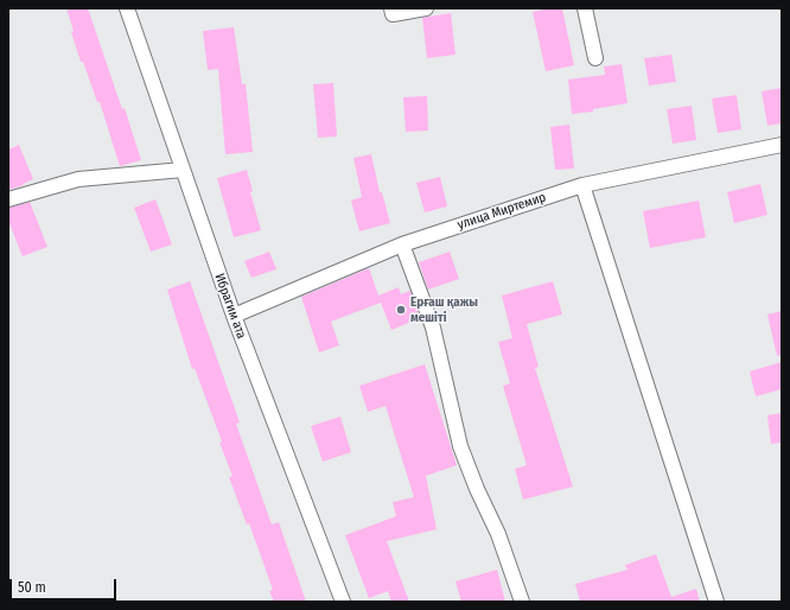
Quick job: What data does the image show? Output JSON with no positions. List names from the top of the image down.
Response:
{
  "streets": {
    "street": ["улица Миртемир", "Ибрагим ата"]
  },
  "crossings": [
    ["улица Миртемир", "Ибрагим ата"]
  ],
  "places": ["Ерғаш қажы мешіті"],
  "scale_bar": "50 m"
}
